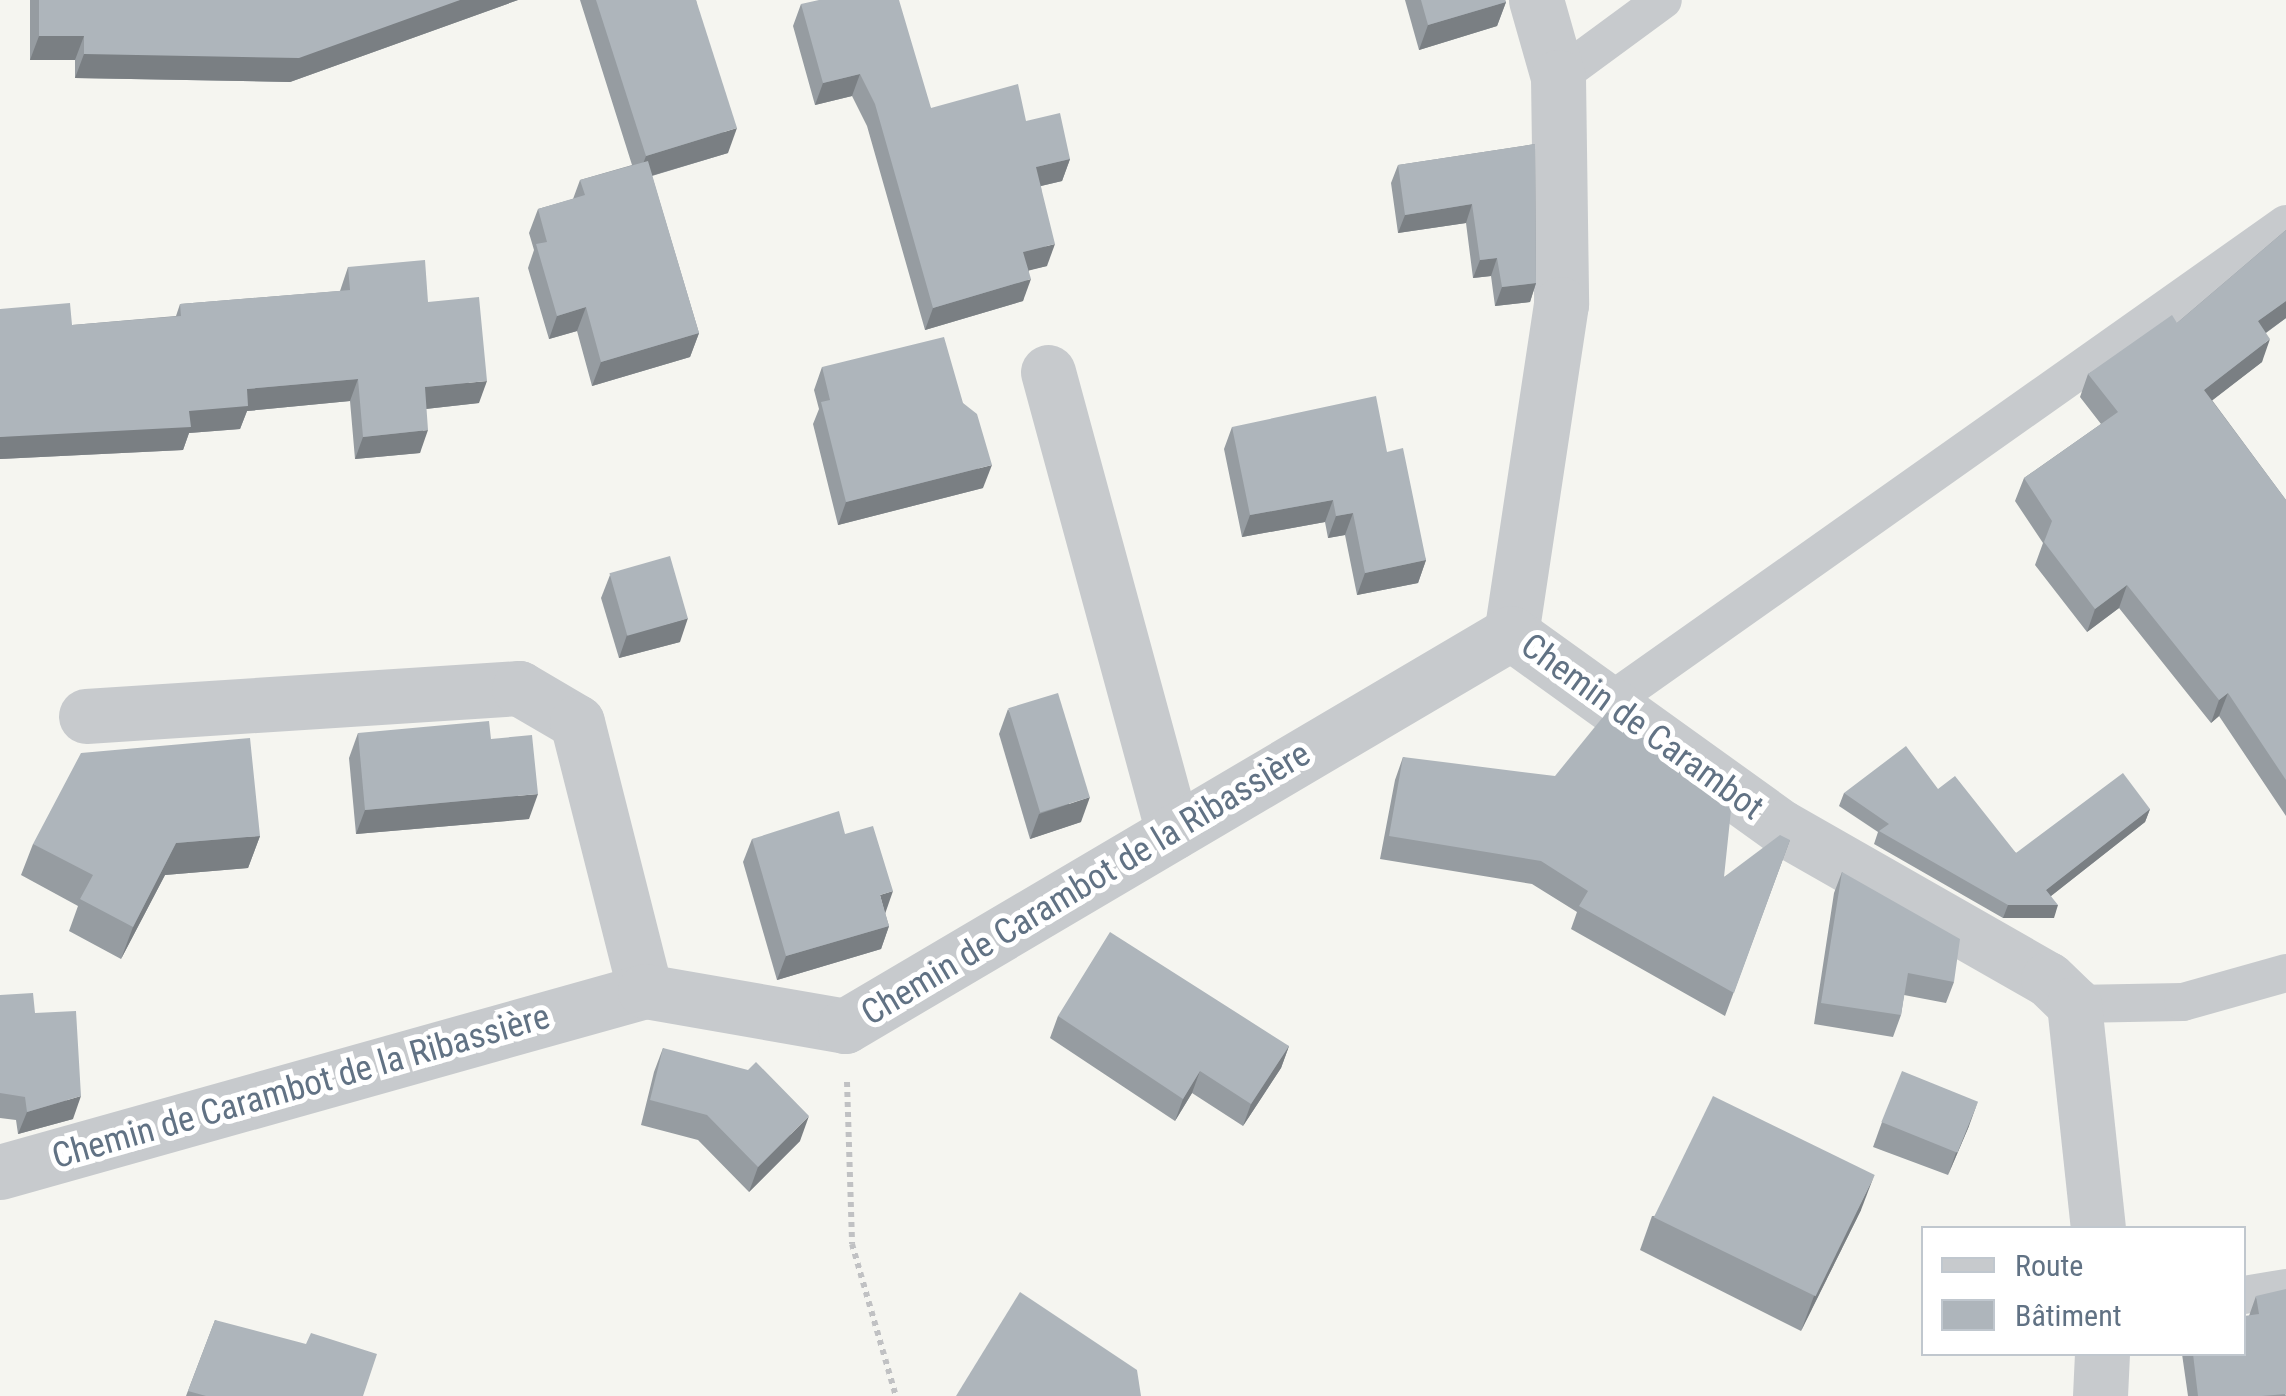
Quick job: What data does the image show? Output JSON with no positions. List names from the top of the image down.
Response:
{
  "streets": {
    "street": ["Chemin de Carambot", "Chemin de Carambot de la Ribassière"]
  },
  "crossings": [
    ["Chemin de Carambot", "Chemin de Carambot de la Ribassière"]
  ],
  "legend": ["Route", "Bâtiment"]
}
